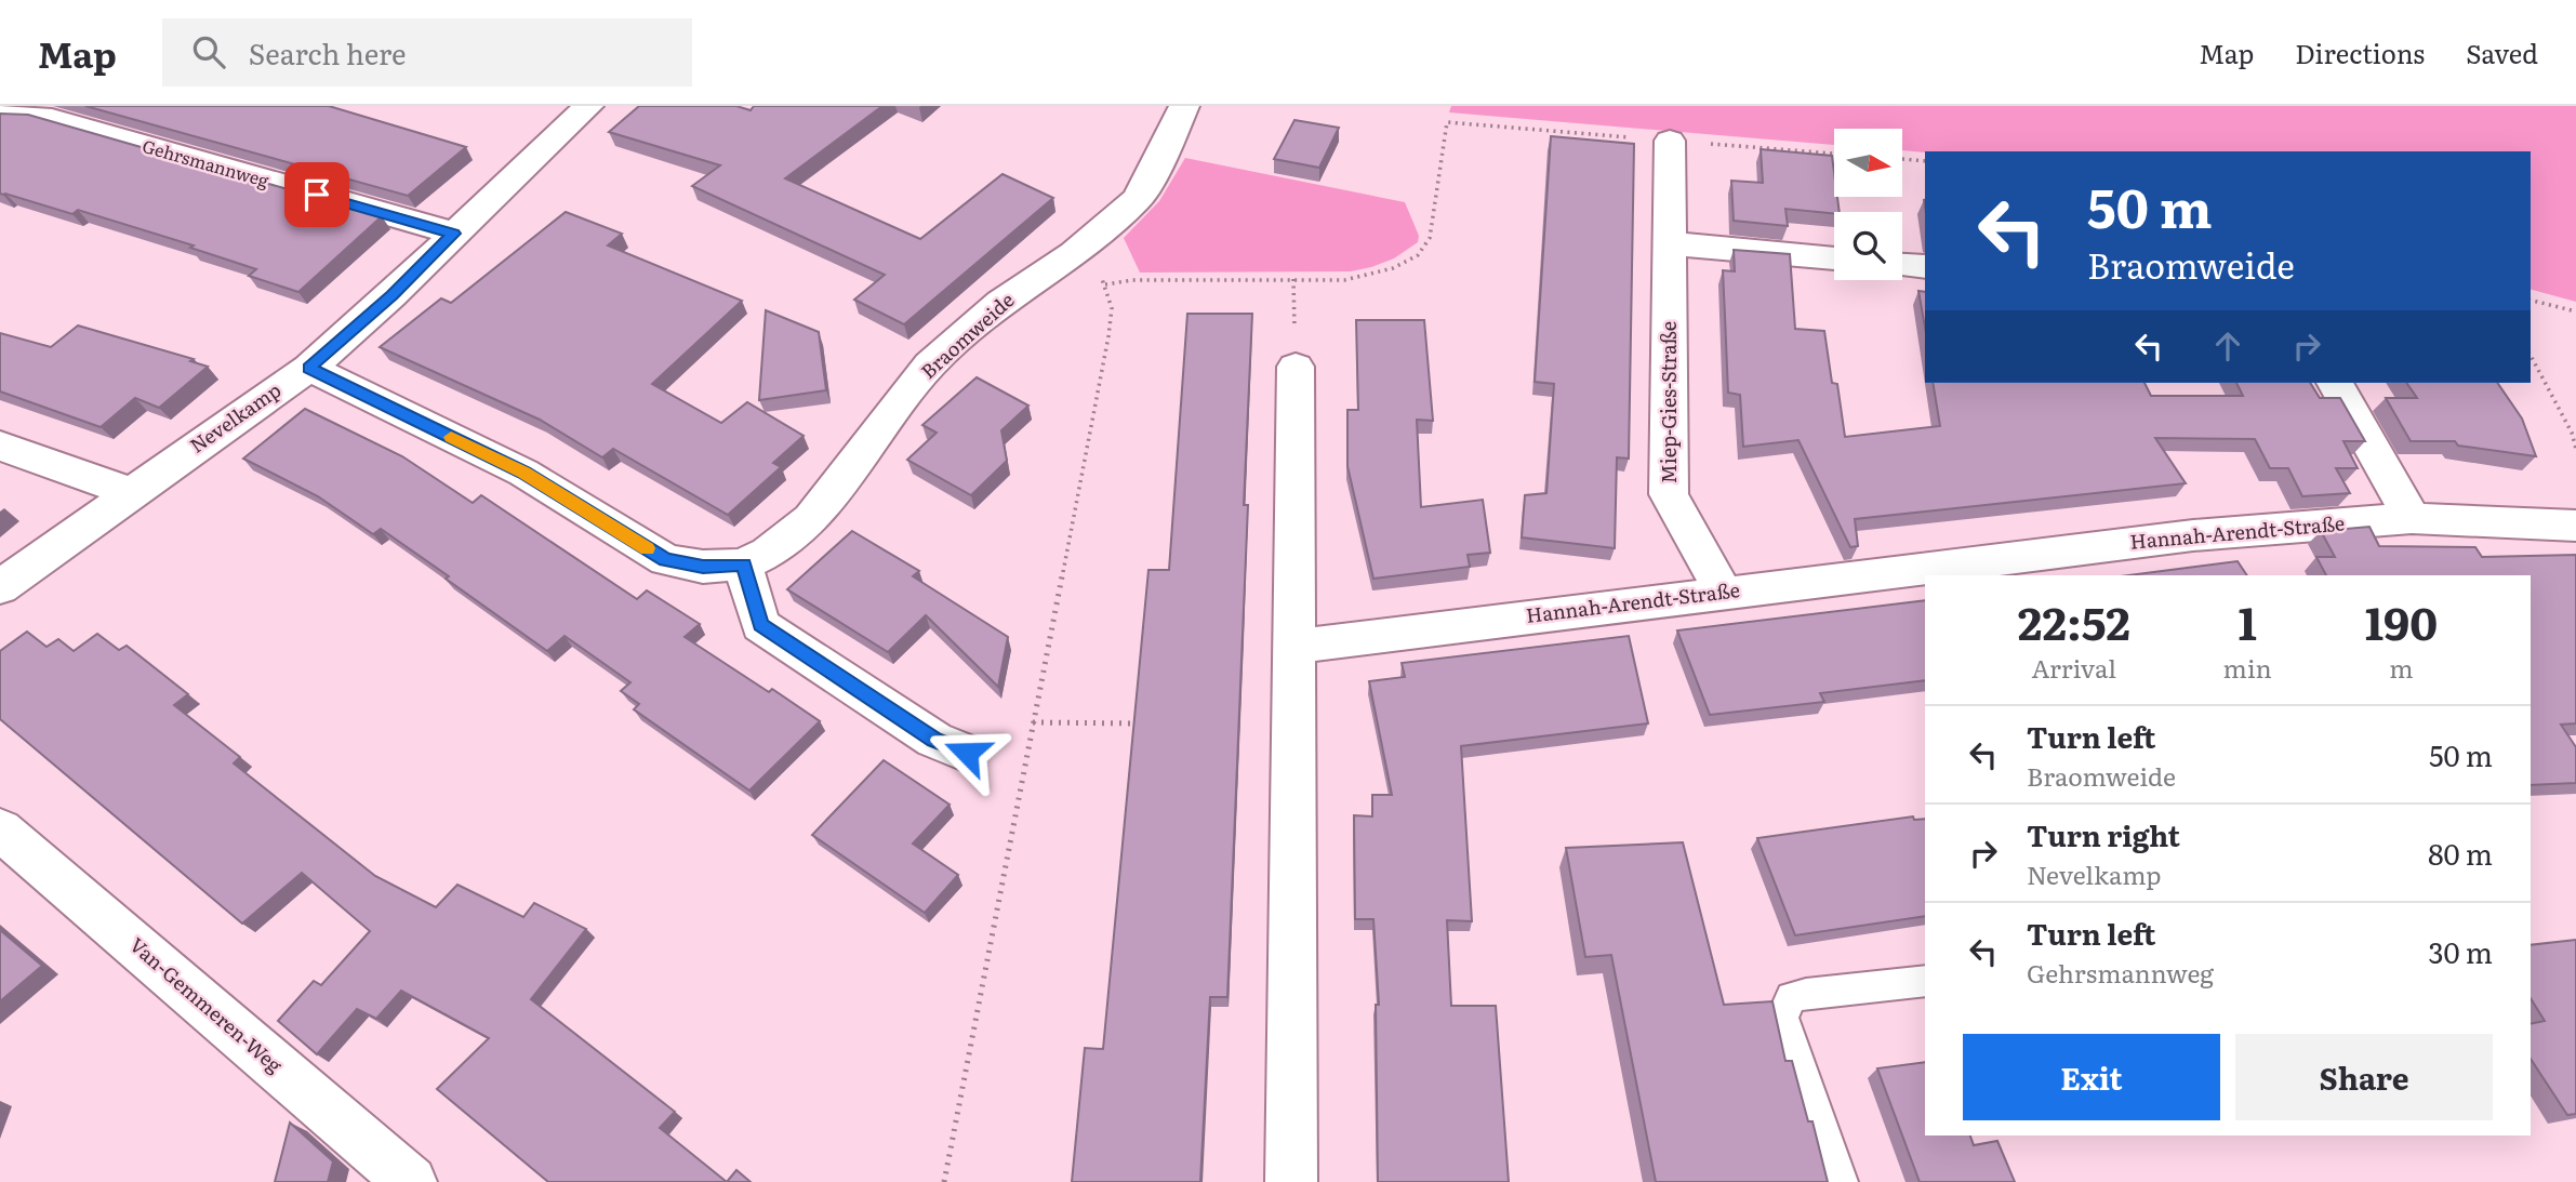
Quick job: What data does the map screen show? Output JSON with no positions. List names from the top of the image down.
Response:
{
  "streets": {
    "street": [
      "Gehrsmannweg",
      "Braomweide",
      "Miep-Gies-Straße",
      "Nevelkamp",
      "Hannah-Arendt-Straße",
      "Van-Gemmeren-Weg"
    ]
  },
  "crossings": [
    ["Gehrsmannweg", "Nevelkamp"],
    ["Braomweide", "Nevelkamp"],
    ["Miep-Gies-Straße", "Hannah-Arendt-Straße"]
  ],
  "north": "right",
  "page": {
    "header": "Map",
    "search": "Search here",
    "nav": ["Map", "Directions", "Saved"],
    "turn": ["50 m", "Braomweide"],
    "eta": [
      "22:52",
      "Arrival",
      "1",
      "min",
      "190",
      "m"
    ],
    "list": [
      {
        "name": "Turn left",
        "note": "Braomweide",
        "value": "50 m"
      },
      {
        "name": "Turn right",
        "note": "Nevelkamp",
        "value": "80 m"
      },
      {
        "name": "Turn left",
        "note": "Gehrsmannweg",
        "value": "30 m"
      }
    ],
    "buttons": ["Exit", "Share"]
  }
}
